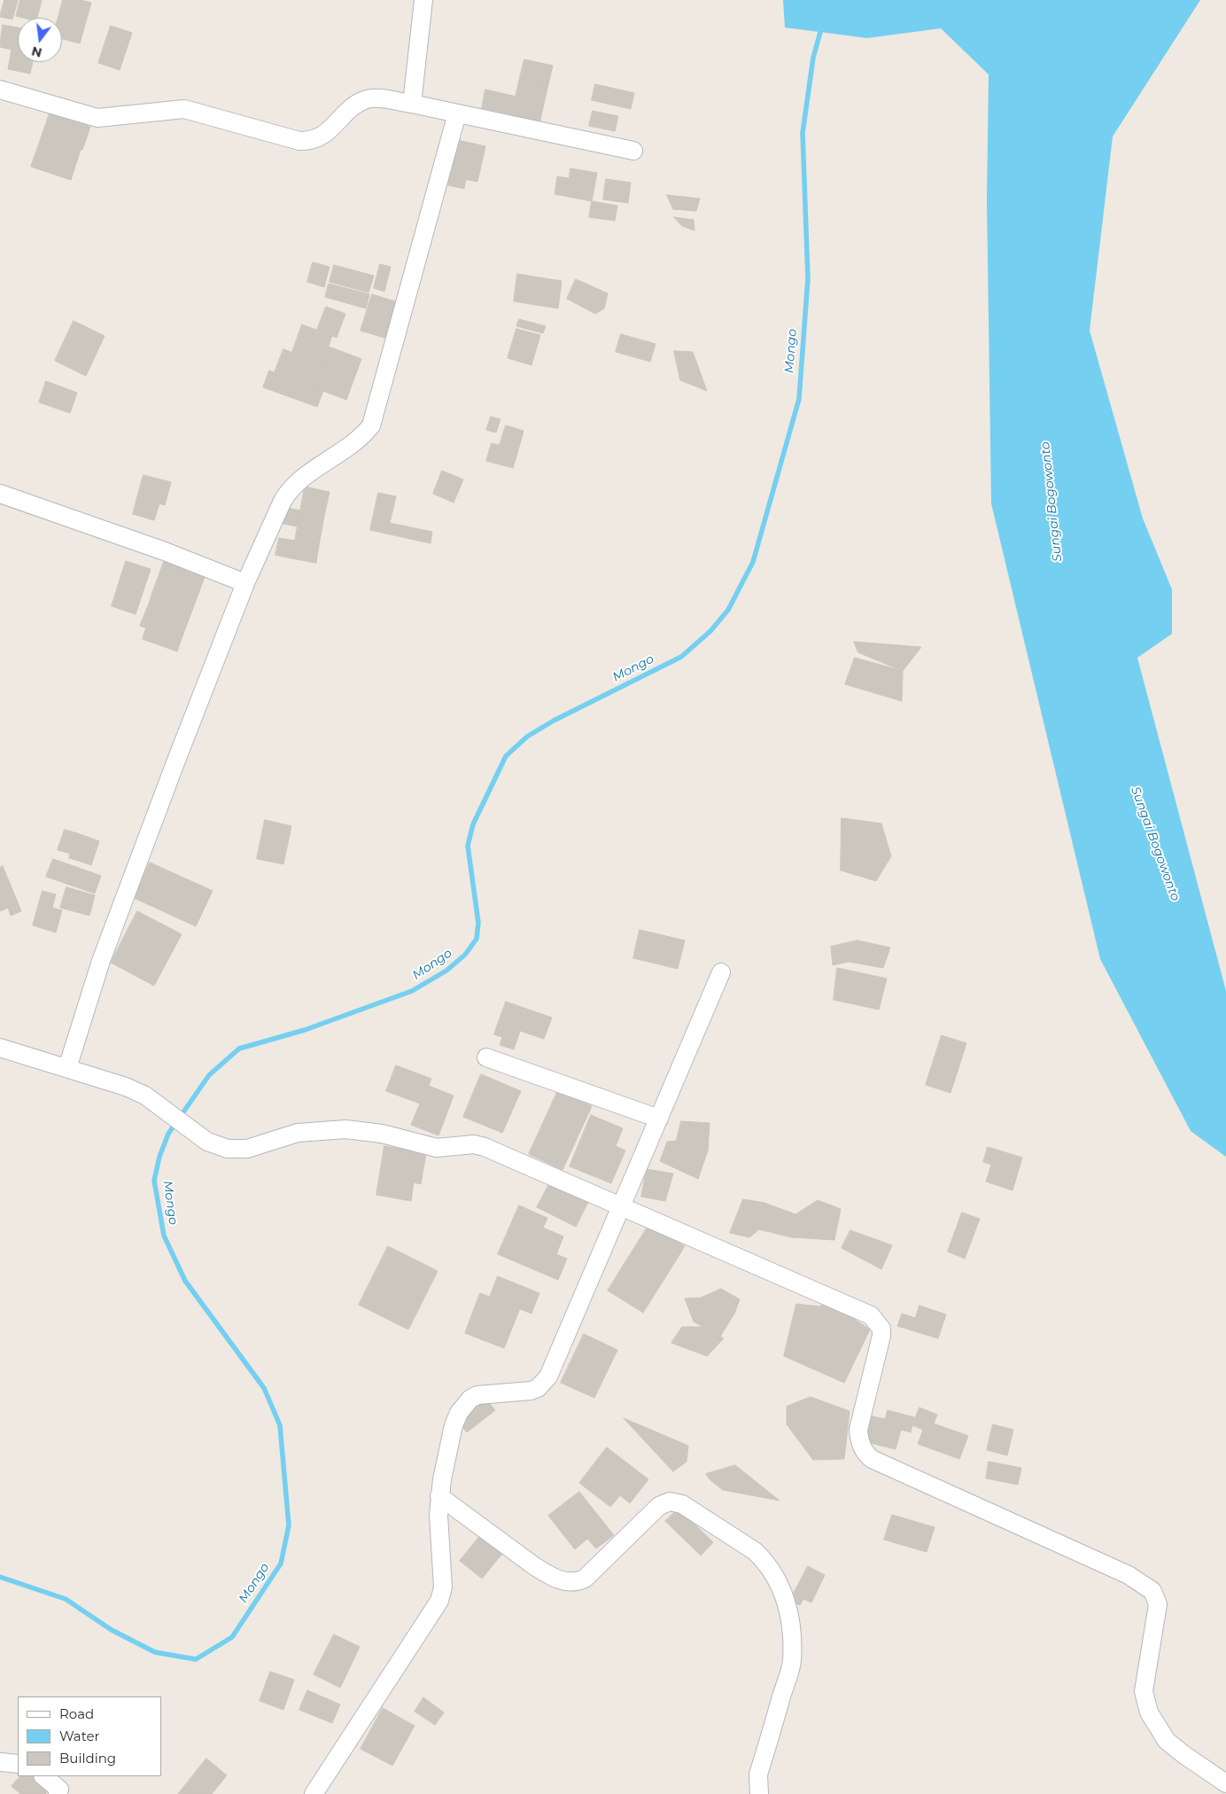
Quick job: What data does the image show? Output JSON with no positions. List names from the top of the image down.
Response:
{
  "water": ["Mongo", "Sungai Bogowonto"],
  "legend": ["Road", "Water", "Building"],
  "north": "bottom"
}
